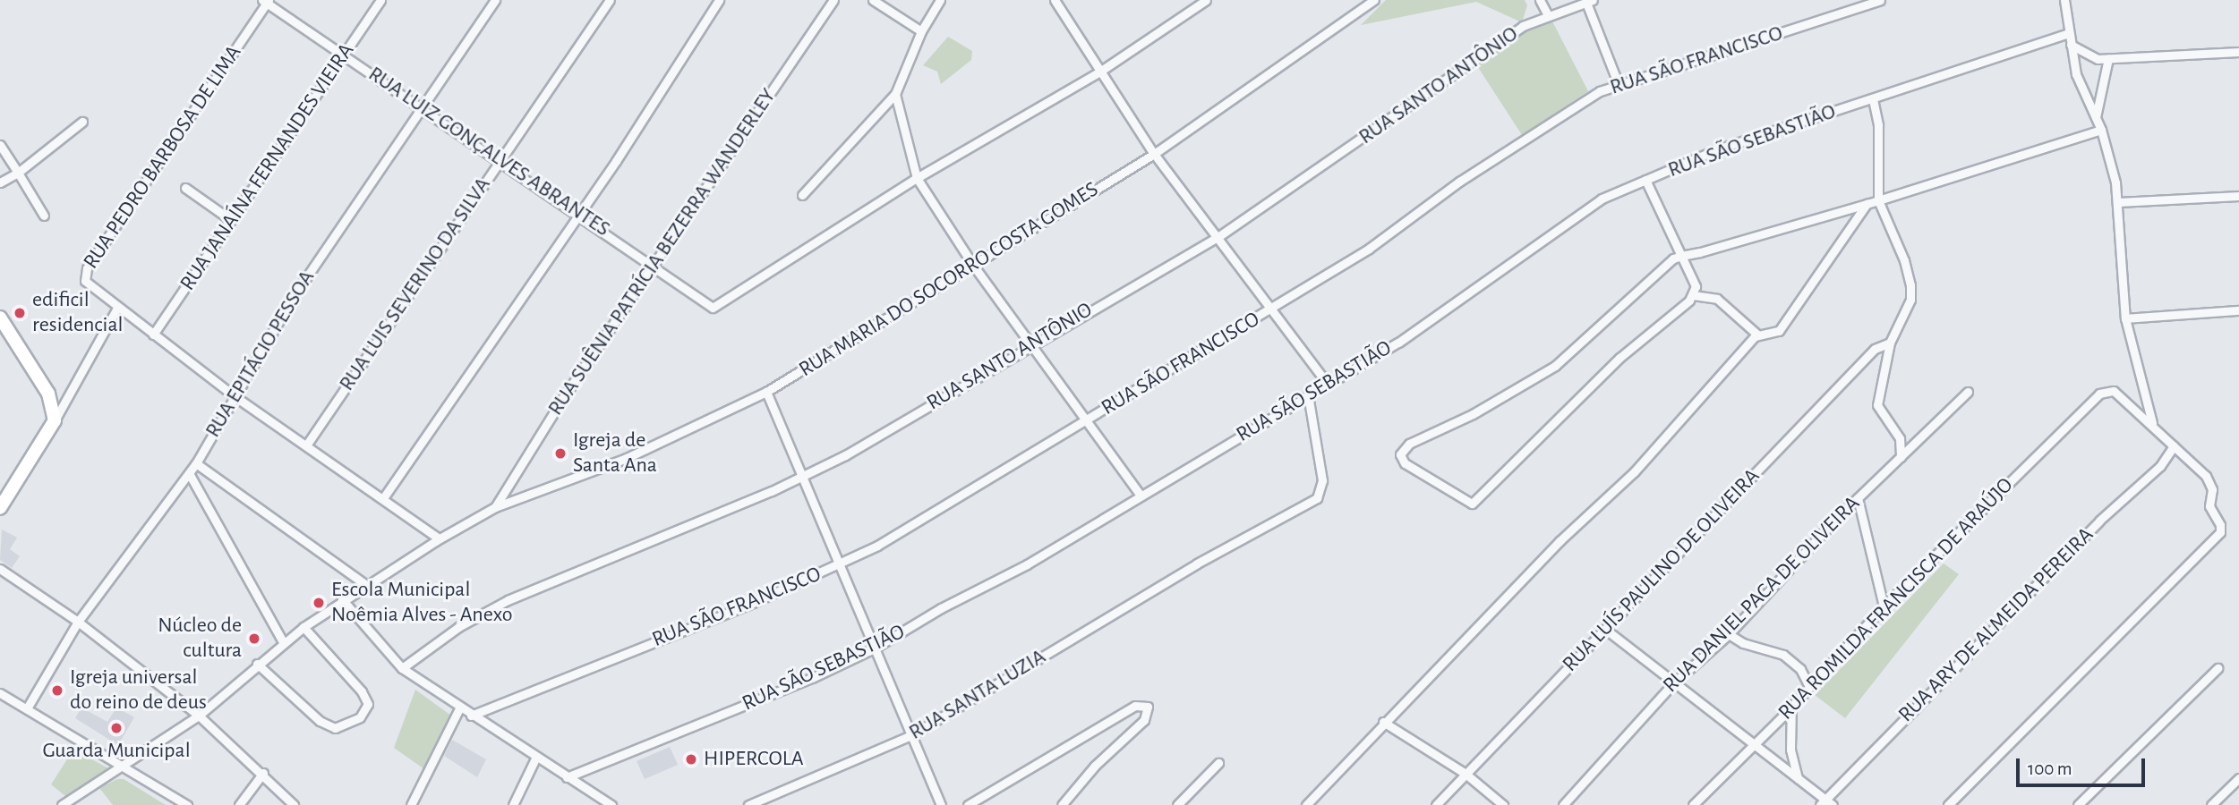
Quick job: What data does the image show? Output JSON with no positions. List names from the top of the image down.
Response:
{
  "streets": {
    "street": [
      "RUA SÃO FRANCISCO",
      "RUA SANTO ANTÔNIO",
      "RUA SÃO SEBASTIÃO",
      "RUA LUIZ GONÇALVES ABRANTES",
      "RUA PEDRO BARBOSA DE LIMA",
      "RUA JANAÍNA FERNANDES VIEIRA",
      "RUA SUÊNIA PATRÍCIA BEZERRA WANDERLEY",
      "RUA MARIA DO SOCORRO COSTA GOMES",
      "RUA LUIS SEVERINO DA SILVA",
      "RUA EPITÁCIO PESSOA",
      "RUA LUÍS PAULINO DE OLIVEIRA",
      "RUA DANIEL PACA DE OLIVEIRA",
      "RUA ROMILDA FRANCISCA DE ARAÚJO",
      "RUA ARY DE ALMEIDA PEREIRA",
      "RUA SANTA LUZIA"
    ]
  },
  "crossings": [
    ["RUA SÃO SEBASTIÃO", "RUA SANTA LUZIA"],
    ["RUA LUIZ GONÇALVES ABRANTES", "RUA PEDRO BARBOSA DE LIMA"],
    ["RUA LUIZ GONÇALVES ABRANTES", "RUA JANAÍNA FERNANDES VIEIRA"],
    ["RUA LUIZ GONÇALVES ABRANTES", "RUA SUÊNIA PATRÍCIA BEZERRA WANDERLEY"],
    ["RUA LUIZ GONÇALVES ABRANTES", "RUA LUIS SEVERINO DA SILVA"],
    ["RUA LUIZ GONÇALVES ABRANTES", "RUA EPITÁCIO PESSOA"],
    ["RUA PEDRO BARBOSA DE LIMA", "RUA JANAÍNA FERNANDES VIEIRA"],
    ["RUA PEDRO BARBOSA DE LIMA", "RUA MARIA DO SOCORRO COSTA GOMES"],
    ["RUA PEDRO BARBOSA DE LIMA", "RUA LUIS SEVERINO DA SILVA"],
    ["RUA PEDRO BARBOSA DE LIMA", "RUA EPITÁCIO PESSOA"],
    ["RUA SUÊNIA PATRÍCIA BEZERRA WANDERLEY", "RUA MARIA DO SOCORRO COSTA GOMES"]
  ],
  "places": [
    "edificil residencial",
    "Igreja de Santa Ana",
    "Escola Municipal Noêmia Alves - Anexo",
    "Núcleo de cultura",
    "Igreja universal do reino de deus",
    "Guarda Municipal",
    "HIPERCOLA"
  ],
  "scale_bar": "100 m"
}
